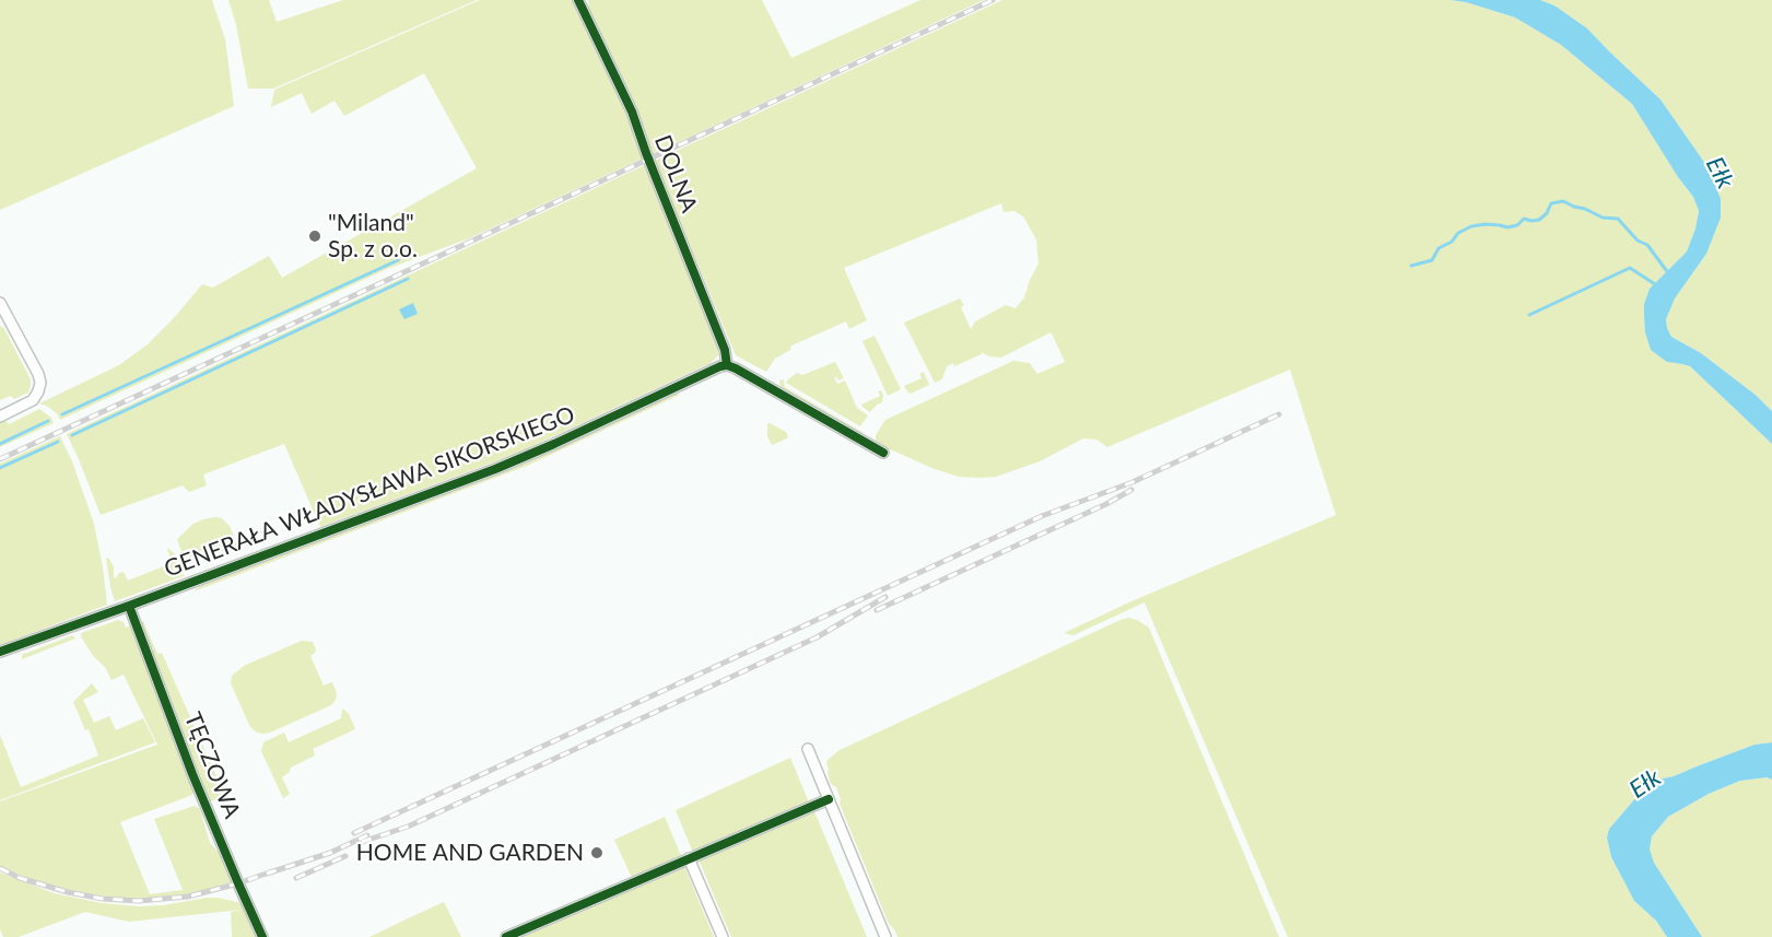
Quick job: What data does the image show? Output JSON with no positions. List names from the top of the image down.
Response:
{
  "streets": {
    "street": ["DOLNA", "GENERAŁA WŁADYSŁAWA SIKORSKIEGO", "TĘCZOWA"]
  },
  "crossings": [
    ["DOLNA", "GENERAŁA WŁADYSŁAWA SIKORSKIEGO"],
    ["GENERAŁA WŁADYSŁAWA SIKORSKIEGO", "TĘCZOWA"]
  ],
  "water": ["Ełk"],
  "places": ["\"Miland\" Sp. z o.o.", "HOME AND GARDEN"]
}
